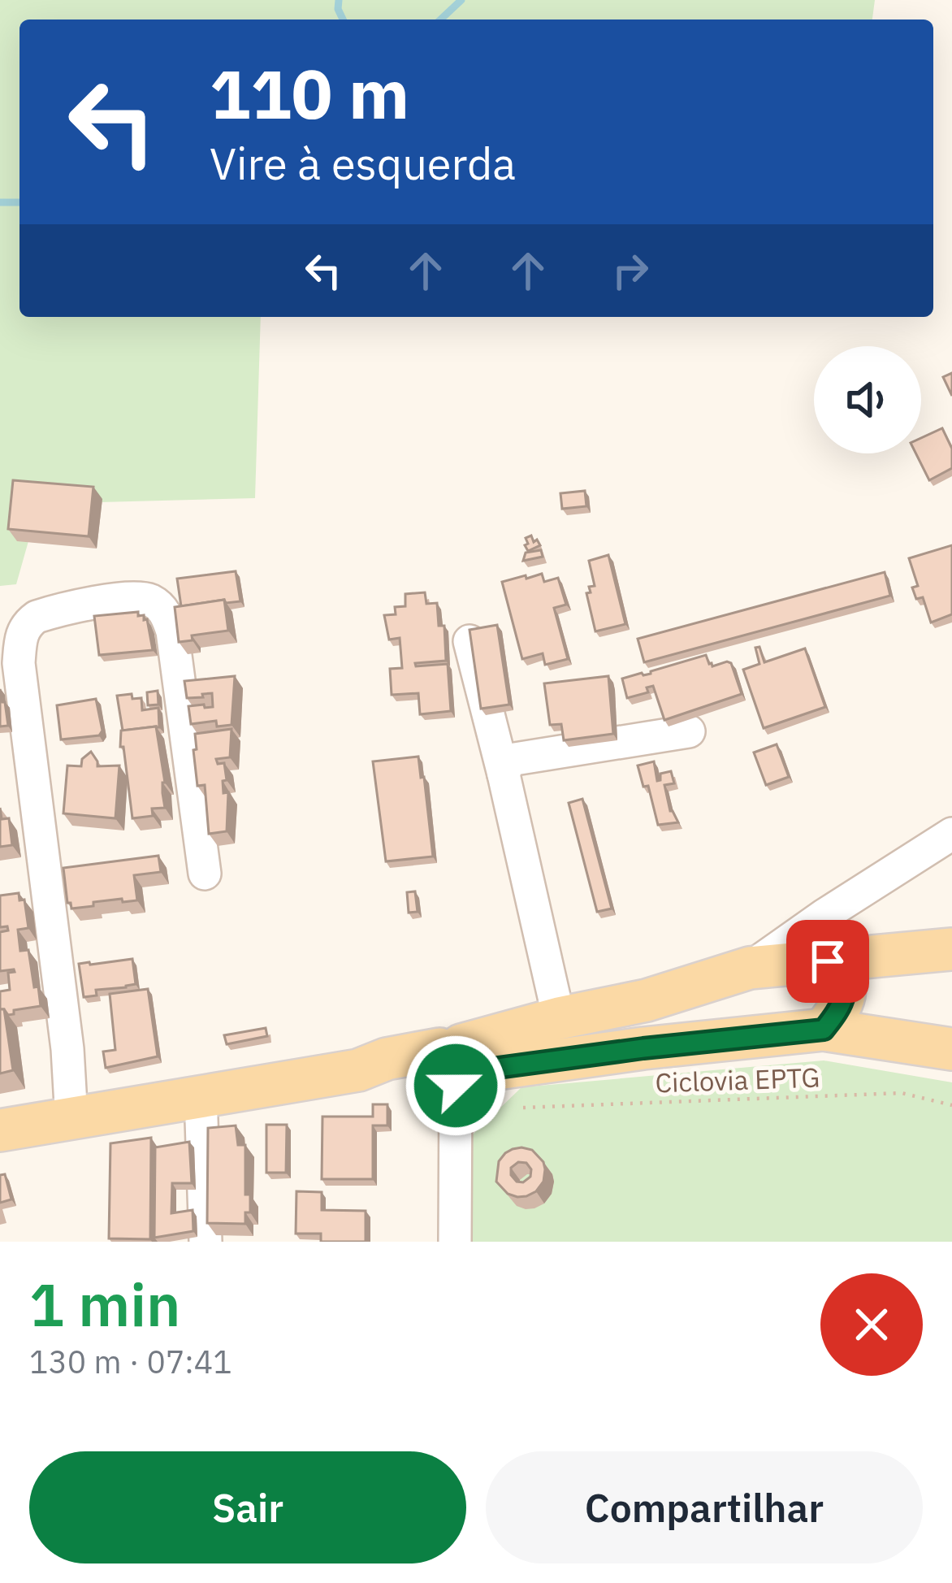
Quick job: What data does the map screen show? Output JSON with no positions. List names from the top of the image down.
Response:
{
  "streets": {
    "path": ["Ciclovia EPTG"]
  },
  "page": {
    "turn": ["110 m", "Vire à esquerda"],
    "heading": ["1 min", "130 m · 07:41"],
    "buttons": ["Sair", "Compartilhar"]
  }
}
